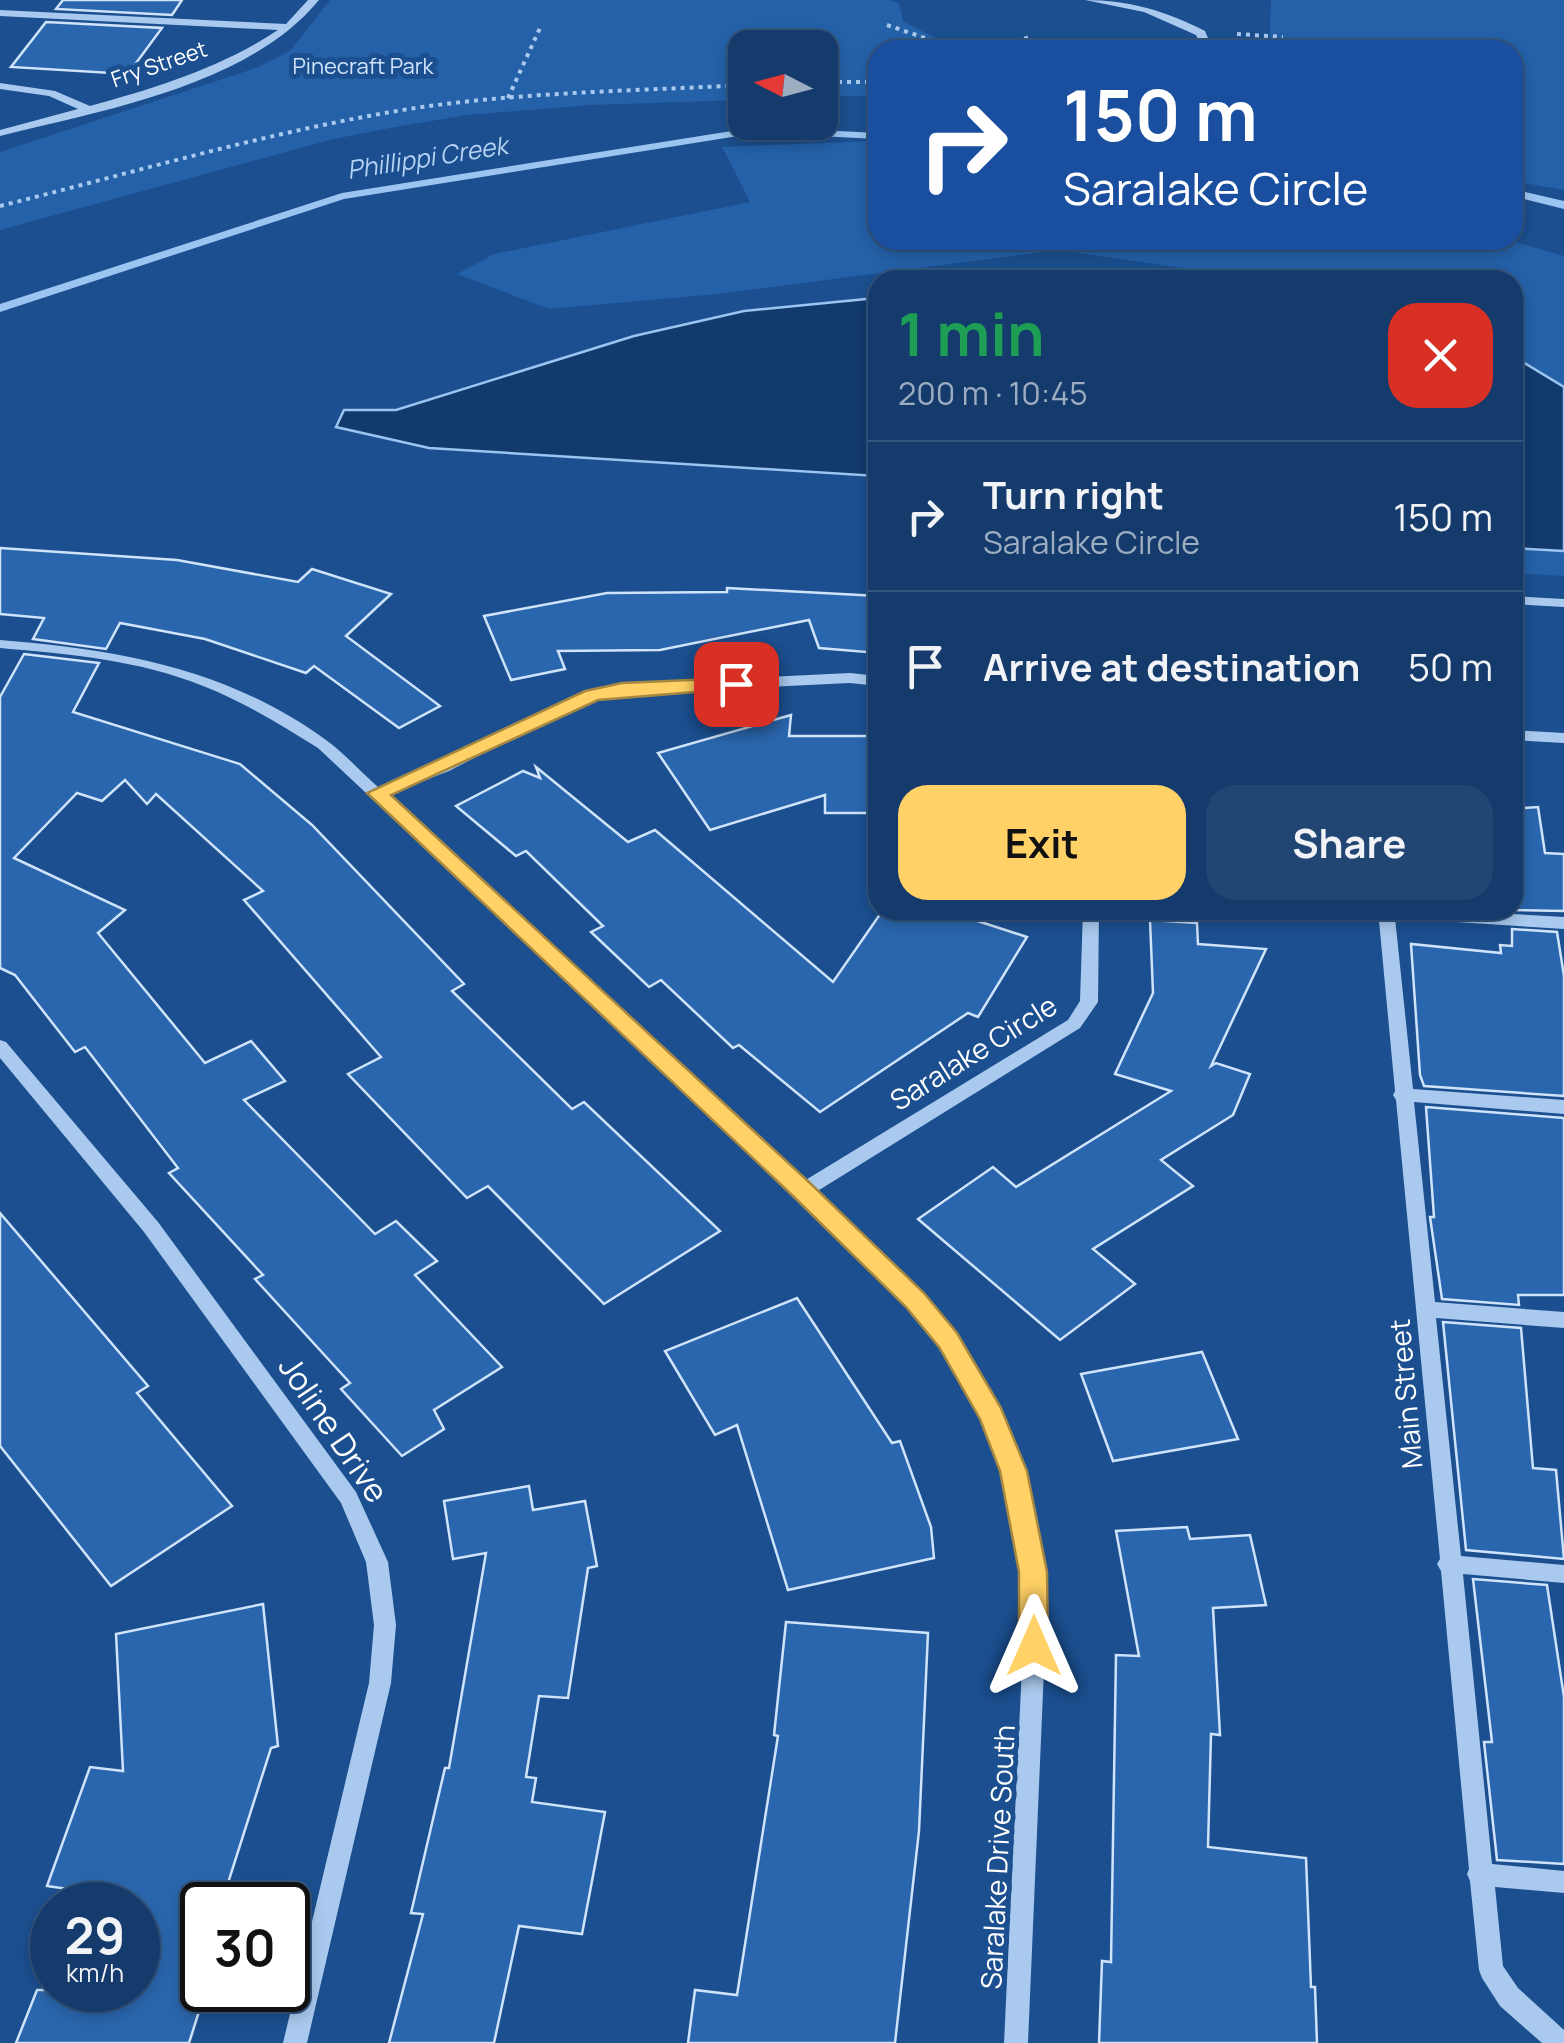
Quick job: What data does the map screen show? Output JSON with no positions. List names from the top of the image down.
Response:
{
  "streets": {
    "street": [
      "Fry Street",
      "Saralake Circle",
      "Main Street",
      "Joline Drive",
      "Saralake Drive South"
    ]
  },
  "crossings": [
    ["Saralake Circle", "Saralake Drive South"]
  ],
  "water": ["Phillippi Creek"],
  "parks": ["Pinecraft Park"],
  "north": "left",
  "page": {
    "turn": ["150 m", "Saralake Circle"],
    "heading": ["1 min", "200 m · 10:45"],
    "list": [
      {
        "name": "Turn right",
        "note": "Saralake Circle",
        "value": "150 m"
      },
      {
        "name": "Arrive at destination",
        "value": "50 m"
      }
    ],
    "buttons": ["Exit", "Share"],
    "speed": "29 km/h",
    "limit": "30"
  }
}
